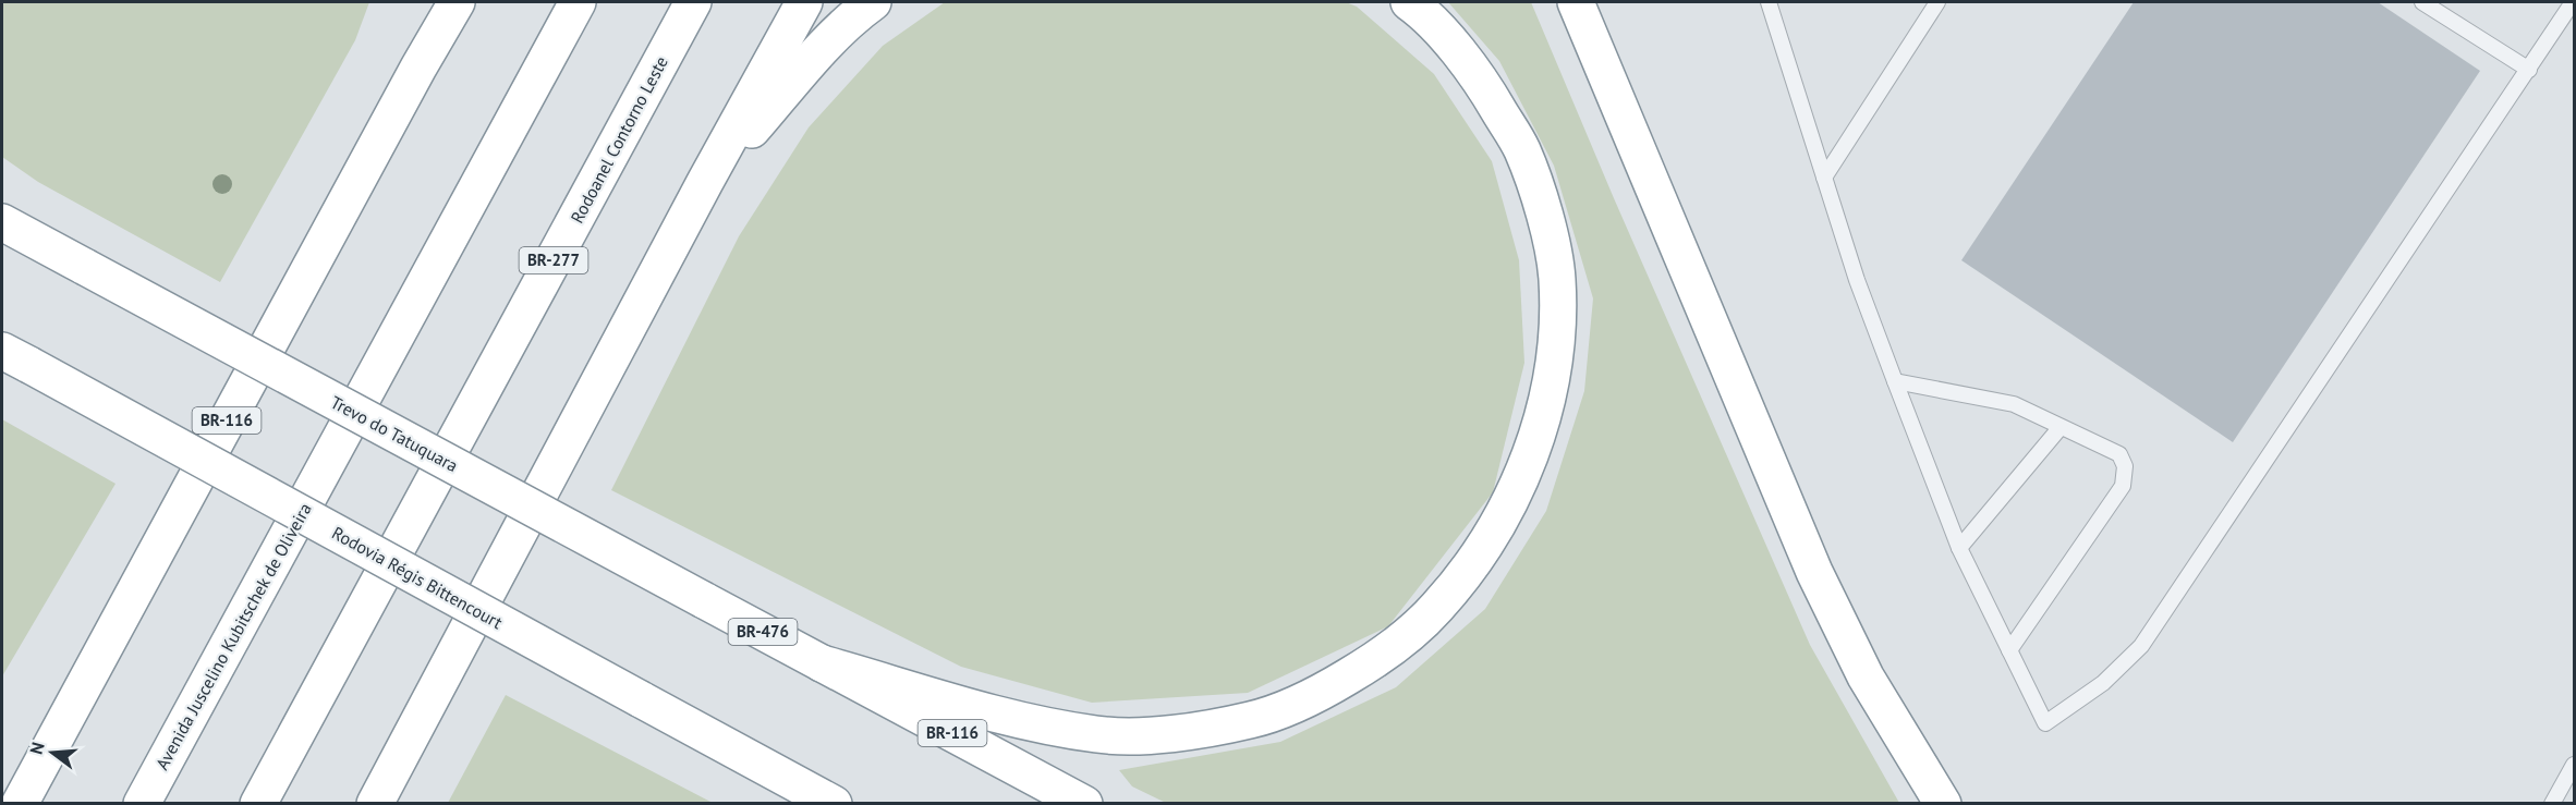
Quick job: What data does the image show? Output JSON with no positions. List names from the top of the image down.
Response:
{
  "streets": {
    "highway": [
      "Rodoanel Contorno Leste",
      "BR-277",
      "BR-116",
      "Trevo do Tatuquara",
      "Rodovia Régis Bittencourt",
      "BR-476",
      "Avenida Juscelino Kubitschek de Oliveira"
    ]
  },
  "crossings": [
    ["BR-116", "Trevo do Tatuquara"]
  ],
  "north": "left"
}
